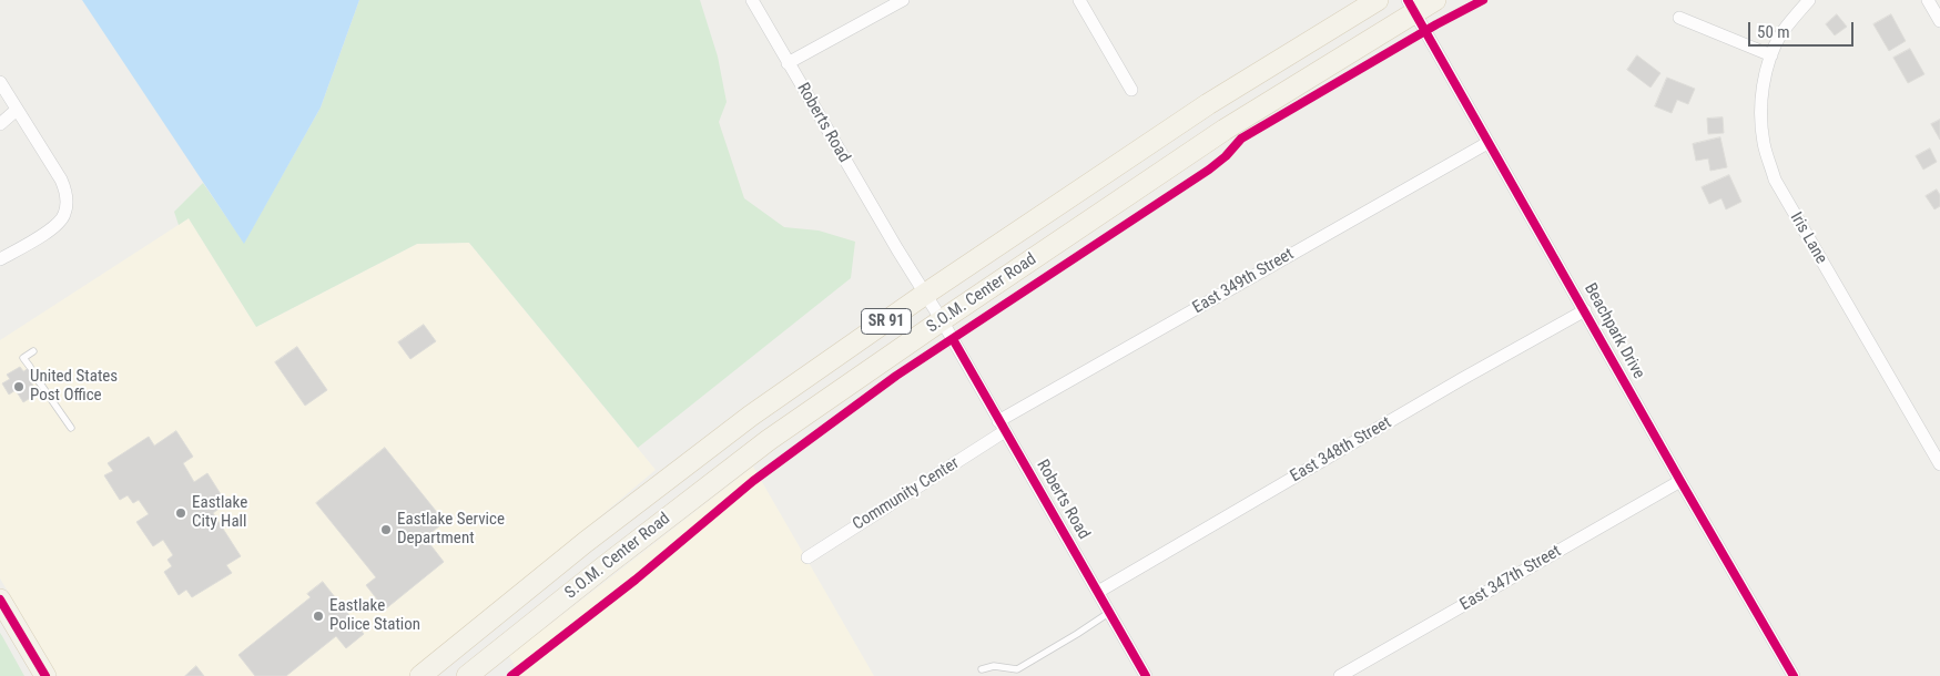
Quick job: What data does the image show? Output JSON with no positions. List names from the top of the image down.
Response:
{
  "streets": {
    "main road": ["S.O.M. Center Road", "SR 91"],
    "street": [
      "Roberts Road",
      "Iris Lane",
      "East 349th Street",
      "Beachpark Drive",
      "East 348th Street",
      "Community Center",
      "East 347th Street"
    ]
  },
  "crossings": [
    ["Roberts Road", "East 349th Street"],
    ["Roberts Road", "S.O.M. Center Road"],
    ["Roberts Road", "East 348th Street"],
    ["Roberts Road", "Community Center"],
    ["East 349th Street", "Beachpark Drive"],
    ["East 349th Street", "Community Center"],
    ["S.O.M. Center Road", "Beachpark Drive"],
    ["Beachpark Drive", "East 348th Street"],
    ["Beachpark Drive", "East 347th Street"]
  ],
  "places": [
    "United States Post Office",
    "Eastlake City Hall",
    "Eastlake Service Department",
    "Eastlake Police Station"
  ],
  "scale_bar": "50 m"
}
